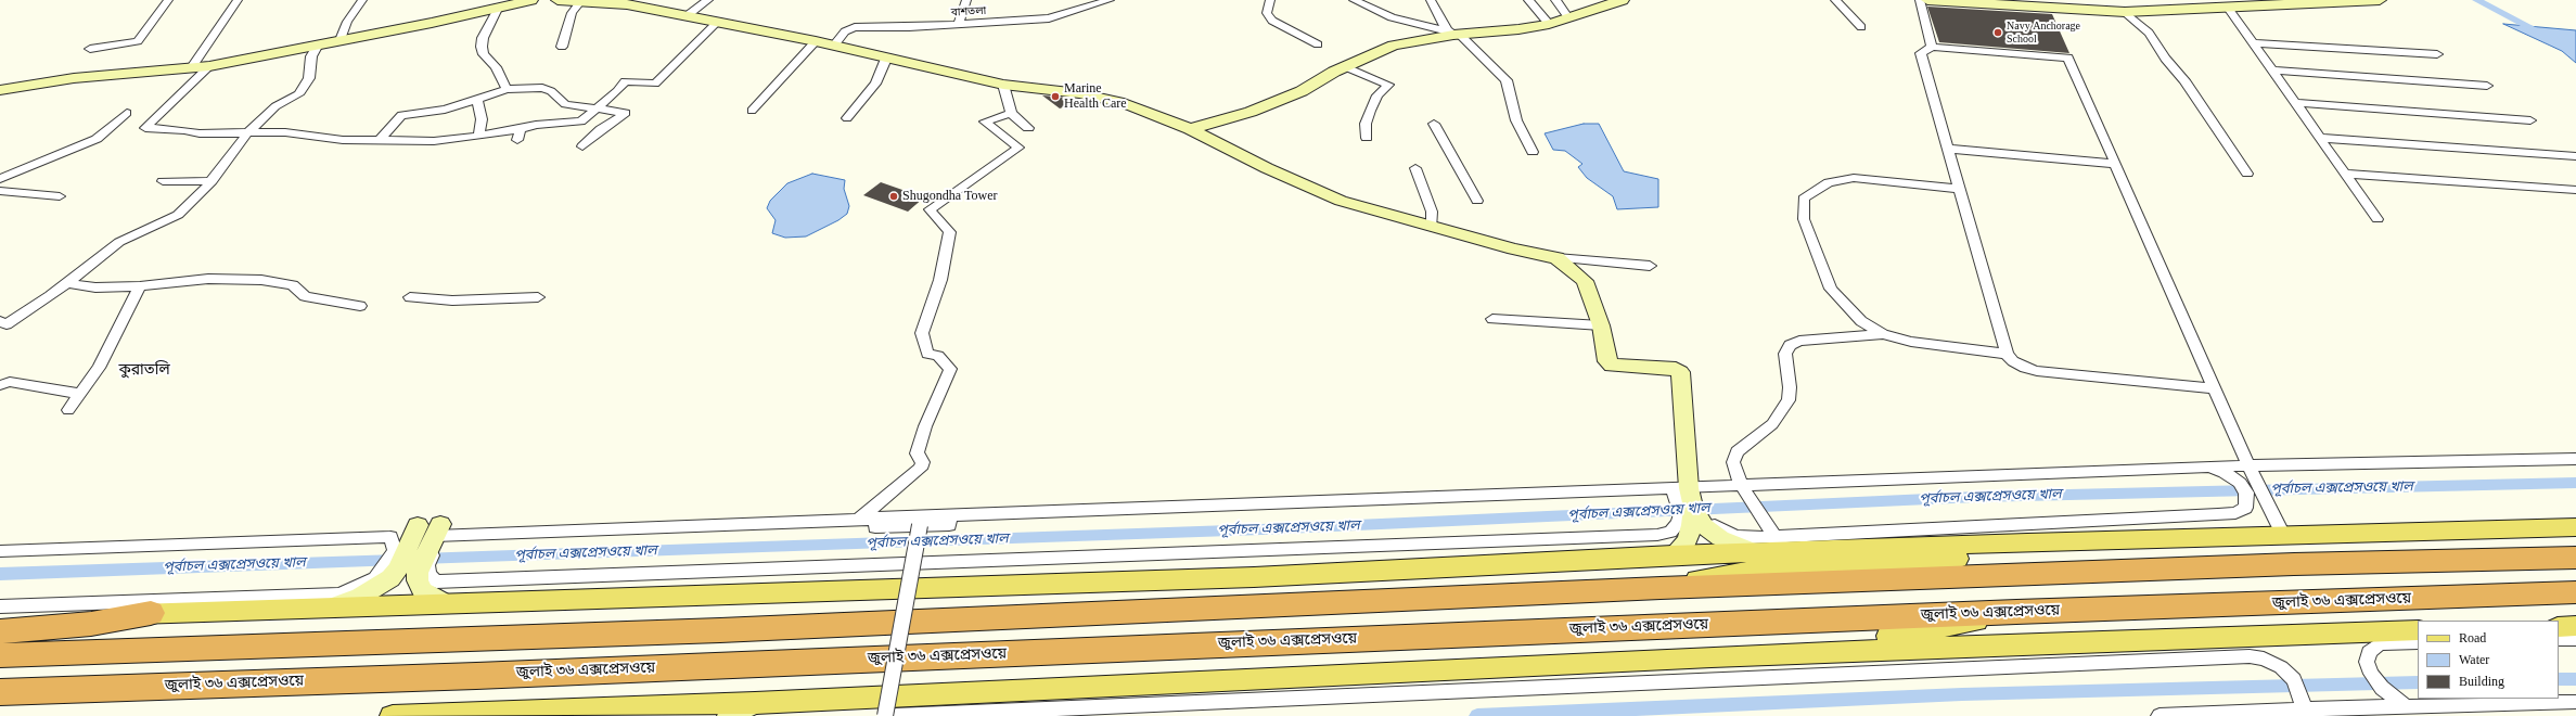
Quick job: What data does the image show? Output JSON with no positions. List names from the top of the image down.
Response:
{
  "streets": {
    "highway": ["জুলাই ৩৬ এক্সপ্রেসওয়ে"],
    "street": ["বাশতলা"]
  },
  "districts": ["কুরাতলি"],
  "water": ["পূর্বাচল এক্সপ্রেসওয়ে খাল"],
  "places": ["Navy Anchorage School", "Marine Health Care", "Shugondha Tower"],
  "legend": ["Road", "Water", "Building"]
}
